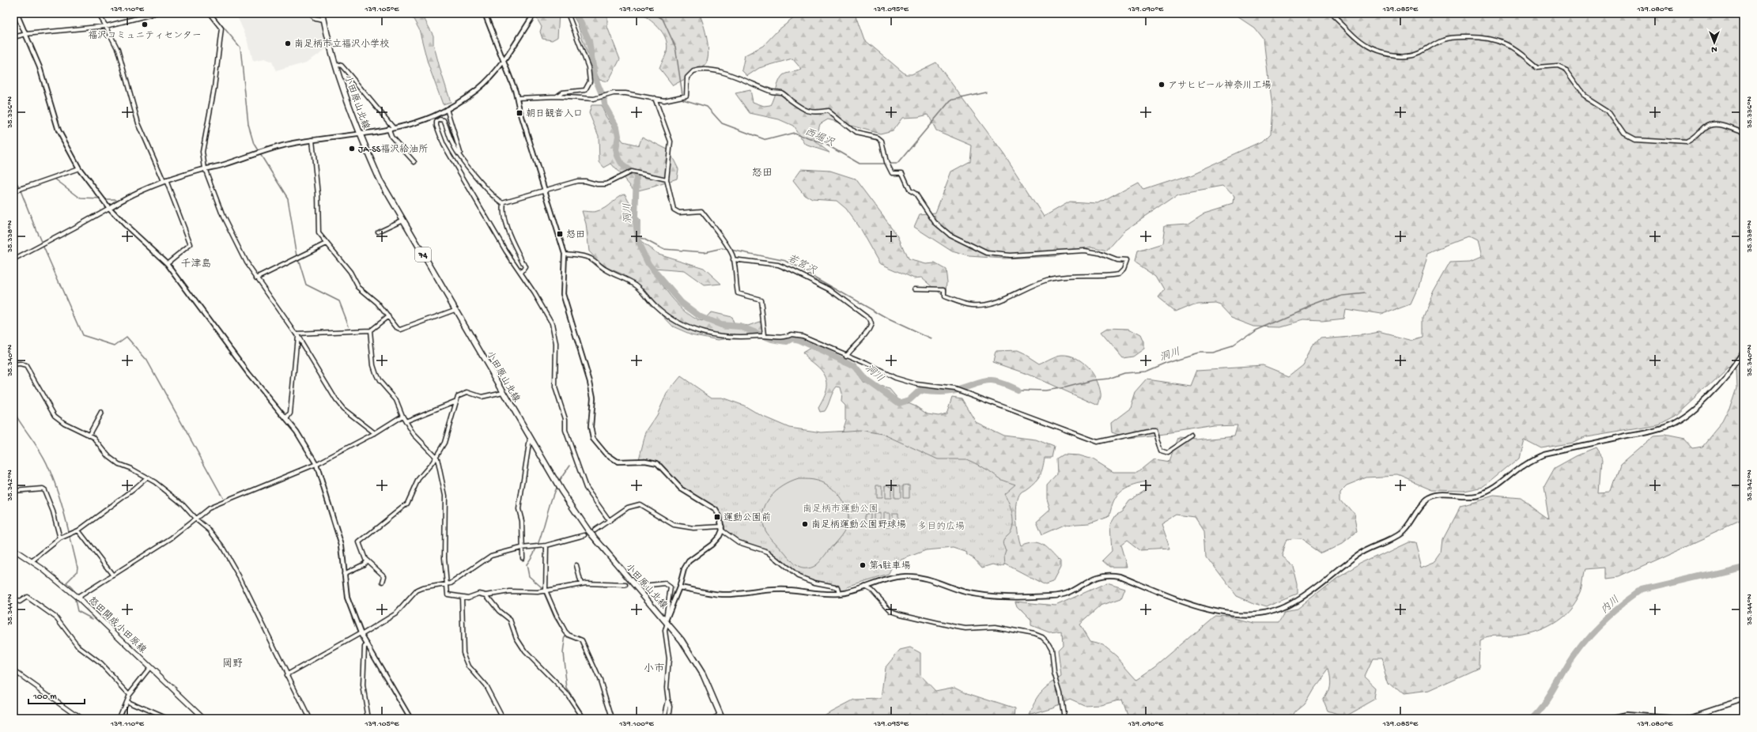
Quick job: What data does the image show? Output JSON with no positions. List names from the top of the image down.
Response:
{
  "streets": {
    "main road": ["小田原山北線", "74", "怒田開成小田原線"]
  },
  "districts": [
    "怒田",
    "千津島",
    "岡野",
    "小市"
  ],
  "water": [
    "西堀沢",
    "洞川",
    "若宮沢",
    "内川"
  ],
  "parks": ["南足柄市運動公園", "多目的広場"],
  "places": {
    "other": [
      "福沢コミュニティセンター",
      "南足柄市立福沢小学校",
      "アサヒビール神奈川工場",
      "JA-SS福沢給油所",
      "南足柄運動公園野球場",
      "第1駐車場"
    ],
    "transit": ["朝日観音入口", "怒田", "運動公園前"]
  },
  "scale_bar": "100 m",
  "north": "bottom",
  "coordinates": [
    "139.110°E",
    "139.105°E",
    "139.100°E",
    "139.095°E",
    "139.090°E",
    "139.085°E",
    "139.080°E",
    "35.336°N",
    "35.338°N",
    "35.340°N",
    "35.342°N",
    "35.344°N"
  ]
}
